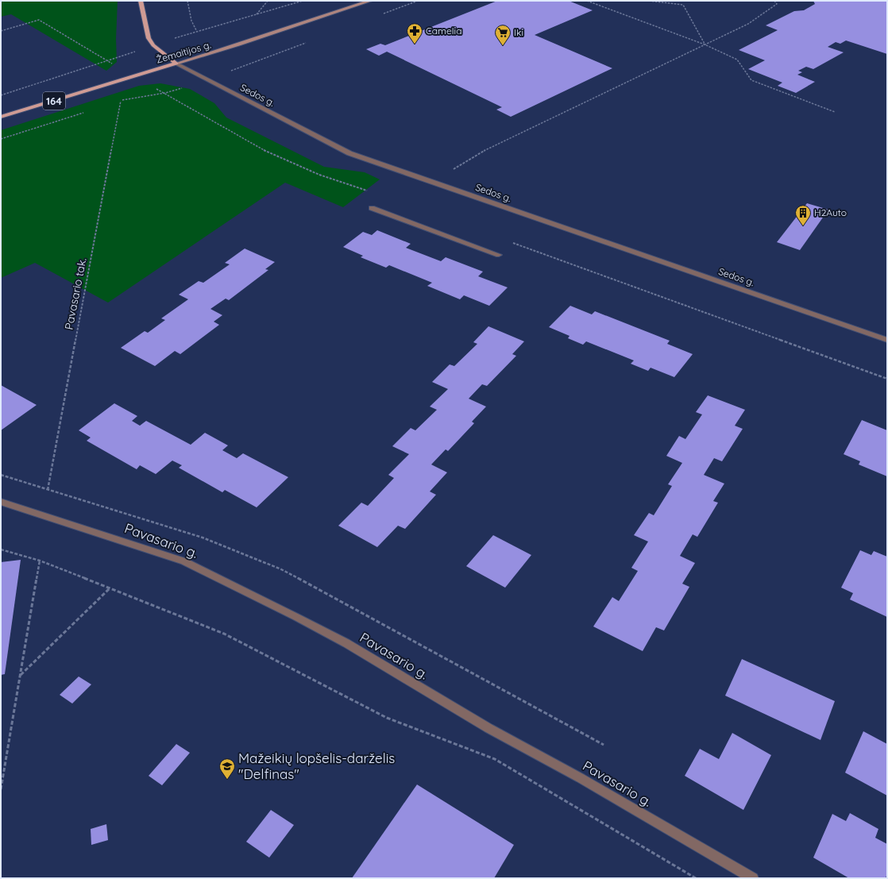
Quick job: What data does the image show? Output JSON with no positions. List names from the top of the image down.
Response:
{
  "streets": {
    "main road": ["Žemaitijos g.", "Sedos g.", "164"],
    "street": ["Pavasario g."],
    "path": ["Pavasario tak."]
  },
  "crossings": [
    ["Žemaitijos g.", "Sedos g."]
  ],
  "places": {
    "pharmacy": ["Camelia"],
    "supermarket": ["Iki"],
    "building": ["H2Auto"],
    "school or university": ["Mažeikių lopšelis-darželis \"Delfinas\""]
  }
}
